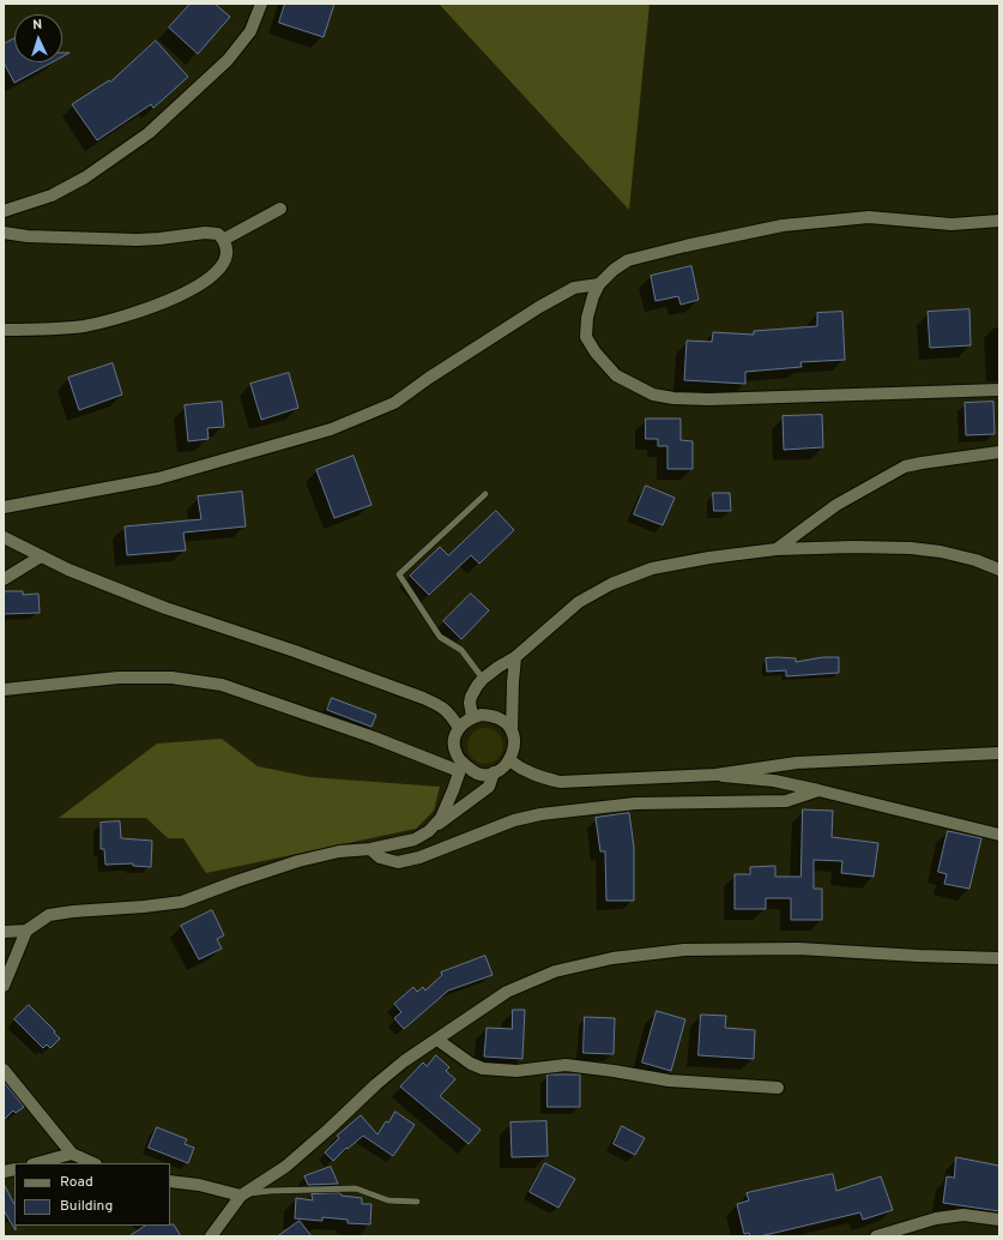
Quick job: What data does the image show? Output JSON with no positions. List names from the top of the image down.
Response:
{
  "legend": ["Road", "Building"],
  "north": "top"
}
